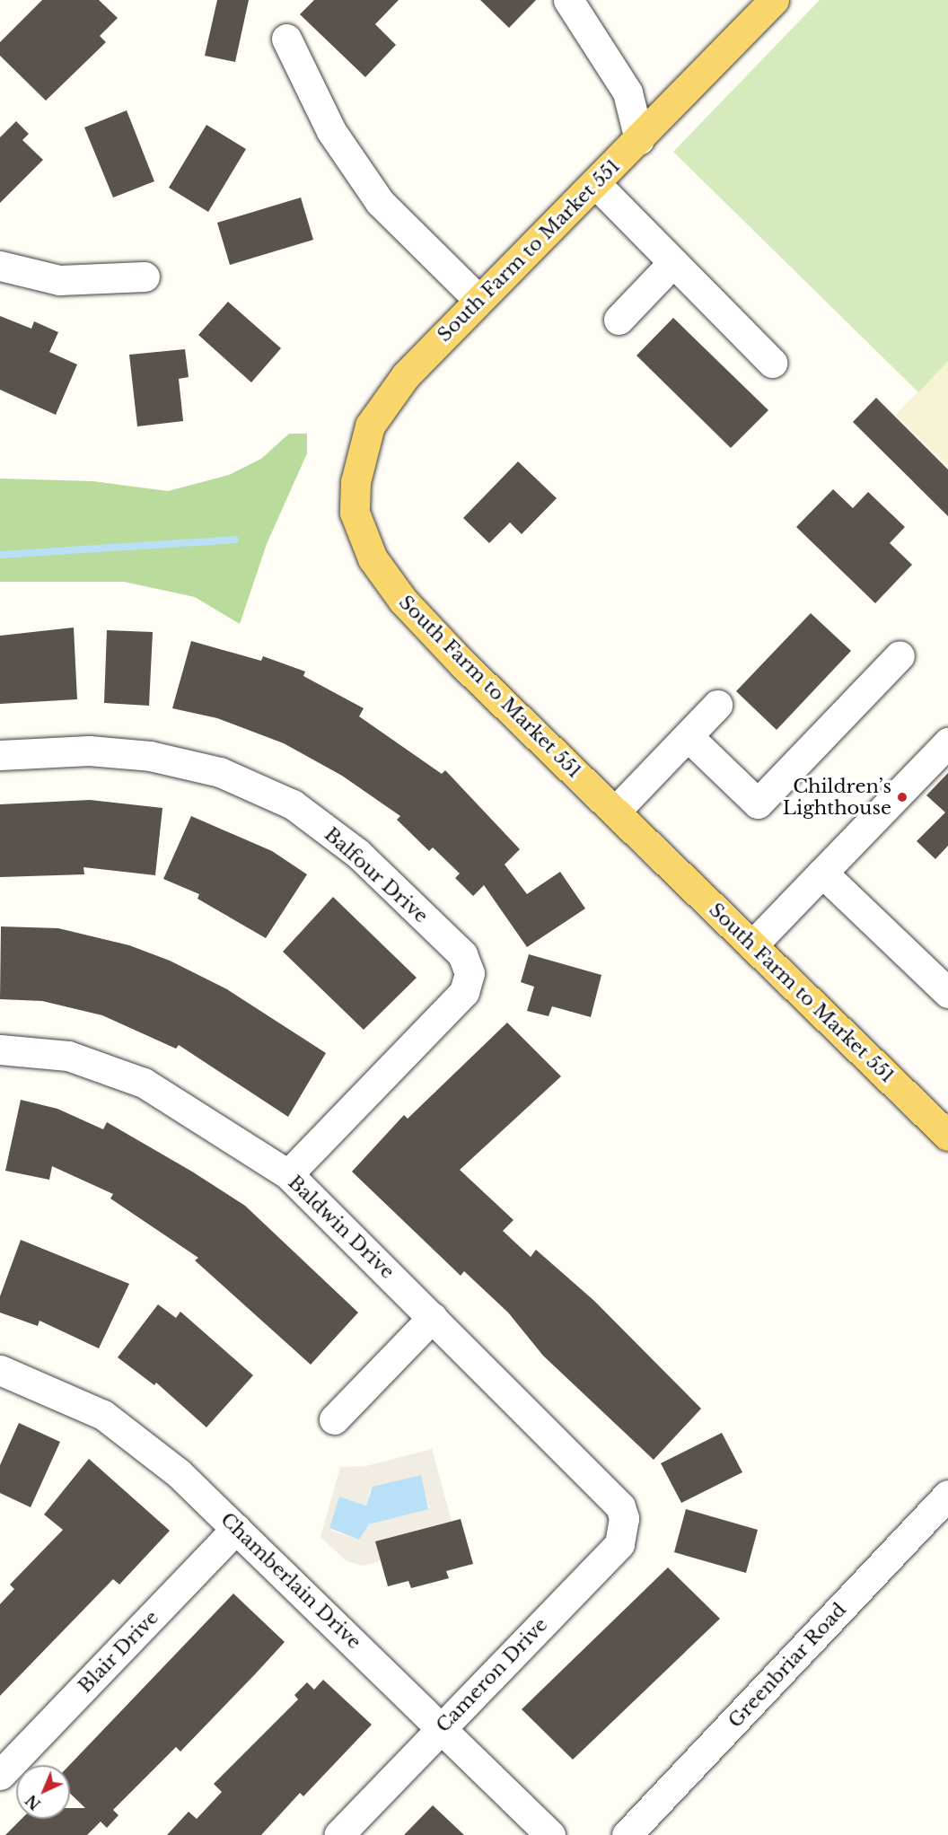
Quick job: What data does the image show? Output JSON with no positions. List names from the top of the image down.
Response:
{
  "streets": {
    "main road": ["South Farm to Market 551"],
    "street": [
      "Balfour Drive",
      "Baldwin Drive",
      "Chamberlain Drive",
      "Blair Drive",
      "Greenbriar Road",
      "Cameron Drive"
    ]
  },
  "crossings": [
    ["Balfour Drive", "Baldwin Drive"],
    ["Baldwin Drive", "Cameron Drive"],
    ["Chamberlain Drive", "Blair Drive"],
    ["Chamberlain Drive", "Cameron Drive"]
  ],
  "places": ["Children’s Lighthouse"],
  "north": "bottom left"
}
